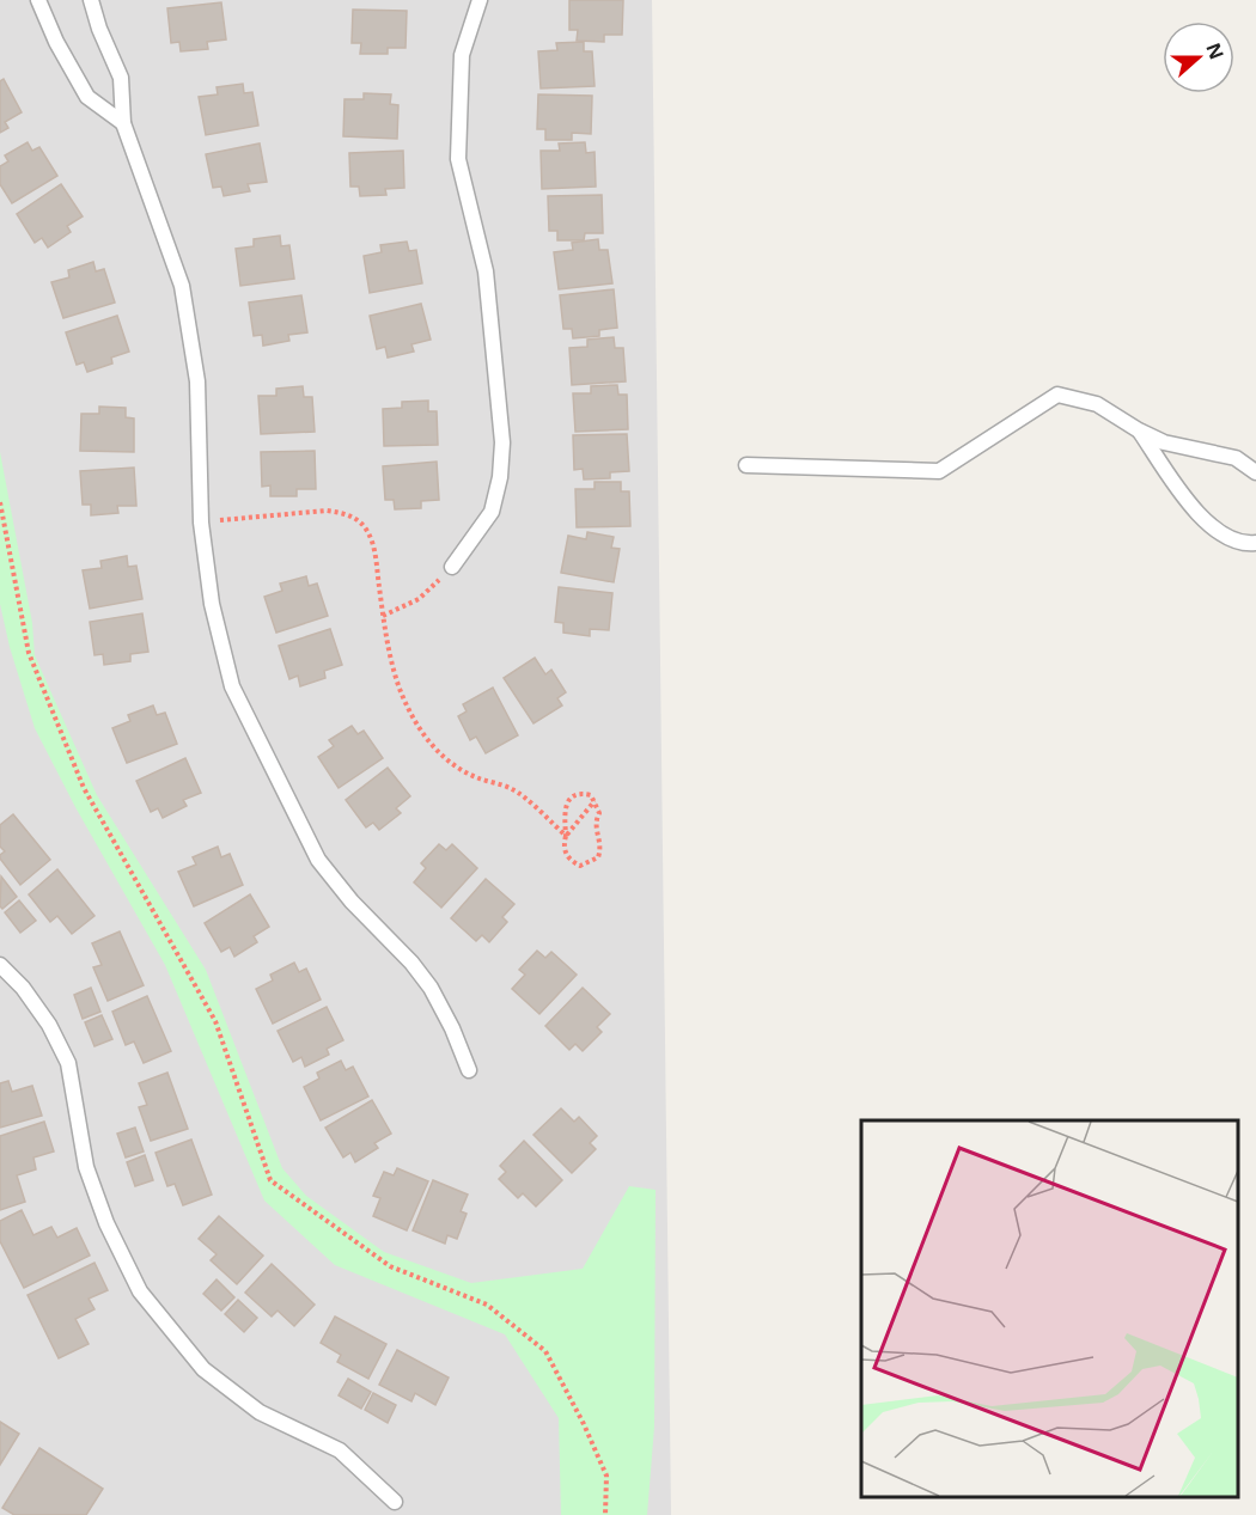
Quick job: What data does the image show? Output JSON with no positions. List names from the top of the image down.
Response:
{
  "north": "right"
}
